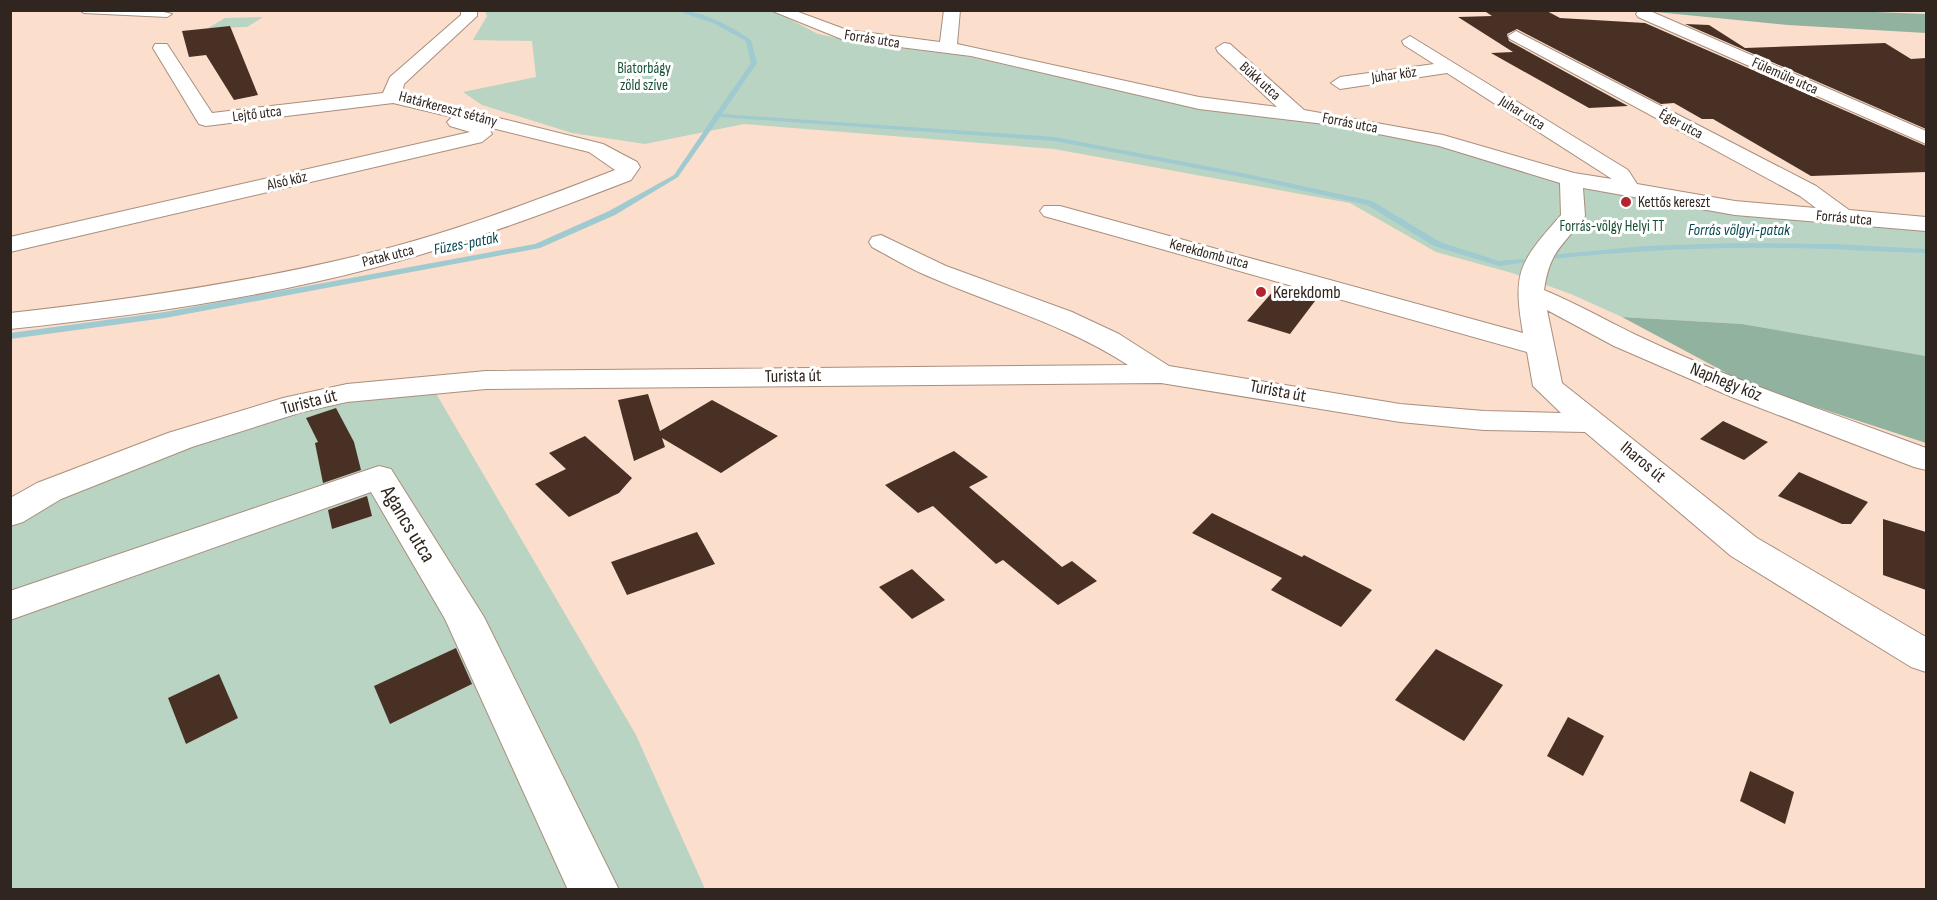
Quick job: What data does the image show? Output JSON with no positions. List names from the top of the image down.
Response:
{
  "streets": {
    "street": [
      "Forrás utca",
      "Juhar köz",
      "Fülemüle utca",
      "Bükk utca",
      "Határkereszt sétány",
      "Juhar utca",
      "Lejtő utca",
      "Éger utca",
      "Alsó köz",
      "Kerekdomb utca",
      "Patak utca",
      "Turista út",
      "Naphegy köz",
      "Iharos út",
      "Agancs utca"
    ]
  },
  "crossings": [
    ["Forrás utca", "Bükk utca"],
    ["Forrás utca", "Juhar utca"],
    ["Forrás utca", "Éger utca"],
    ["Forrás utca", "Iharos út"],
    ["Juhar köz", "Juhar utca"],
    ["Határkereszt sétány", "Lejtő utca"],
    ["Határkereszt sétány", "Alsó köz"],
    ["Határkereszt sétány", "Patak utca"],
    ["Lejtő utca", "Alsó köz"],
    ["Kerekdomb utca", "Iharos út"],
    ["Turista út", "Iharos út"],
    ["Naphegy köz", "Iharos út"]
  ],
  "water": ["Forrás völgyi-patak", "Füzes-patak"],
  "parks": ["Biatorbágy zöld szíve", "Forrás-völgy Helyi TT"],
  "places": ["Kettős kereszt", "Kerekdomb"]
}
